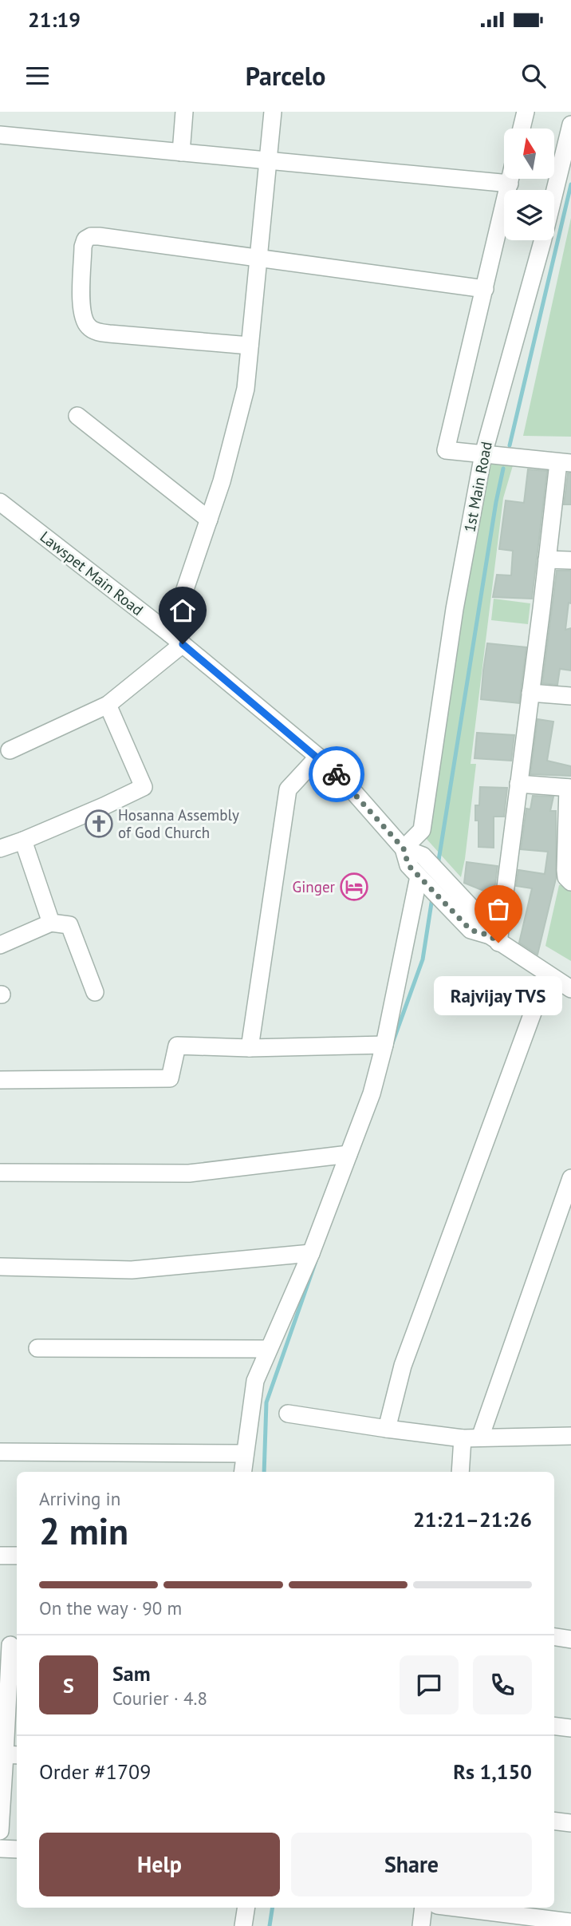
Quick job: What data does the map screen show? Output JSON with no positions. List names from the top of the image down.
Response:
{
  "streets": {
    "street": ["1st Main Road", "Lawspet Main Road"]
  },
  "crossings": [
    ["1st Main Road", "Lawspet Main Road"]
  ],
  "places": {
    "church": ["Hosanna Assembly of God Church"],
    "hotel": ["Ginger"],
    "other": ["Rajvijay TVS"]
  },
  "north": "top",
  "page": {
    "status": "21:19",
    "header": "Parcelo",
    "bubble": "Rajvijay TVS",
    "heading": ["2 min", "Arriving in", "21:21–21:26"],
    "panel": [
      "Sam",
      "Courier · 4.8",
      "Order #1709",
      "Rs 1,150"
    ],
    "bar": "On the way · 90 m",
    "round": "S",
    "buttons": ["Help", "Share"]
  }
}
